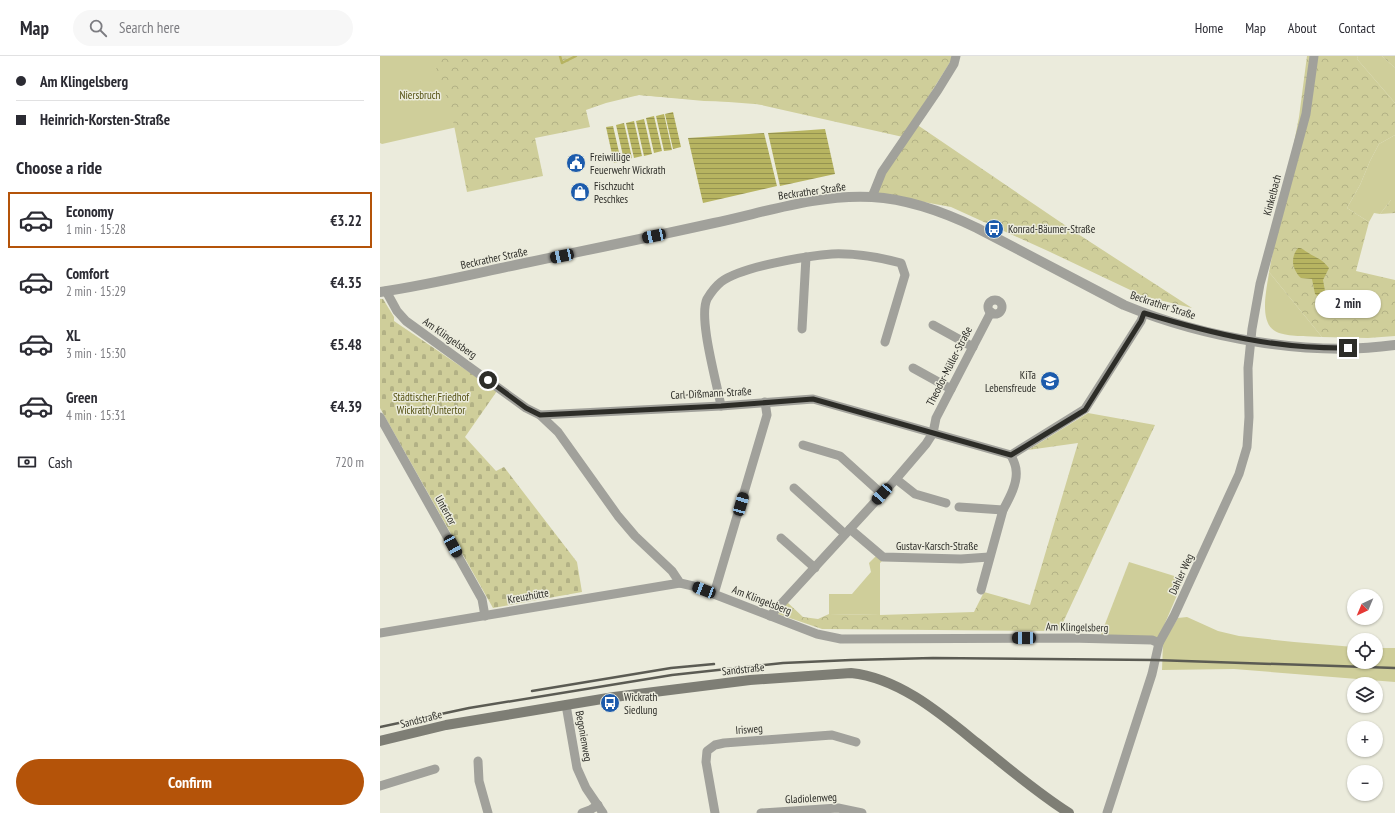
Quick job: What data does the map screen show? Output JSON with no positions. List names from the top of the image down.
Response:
{
  "streets": {
    "main road": ["Sandstraße"],
    "street": [
      "Beckrather Straße",
      "Kinkelbach",
      "Am Klingelsberg",
      "Theodor-Müller-Straße",
      "Carl-Dißmann-Straße",
      "Untertor",
      "Gustav-Karsch-Straße",
      "Dahler Weg",
      "Kreuzhütte",
      "Irisweg",
      "Begonienweg",
      "Gladiolenweg"
    ]
  },
  "crossings": [
    ["Beckrather Straße", "Kinkelbach"],
    ["Beckrather Straße", "Am Klingelsberg"],
    ["Beckrather Straße", "Dahler Weg"],
    ["Kinkelbach", "Dahler Weg"],
    ["Am Klingelsberg", "Carl-Dißmann-Straße"],
    ["Am Klingelsberg", "Dahler Weg"],
    ["Am Klingelsberg", "Kreuzhütte"],
    ["Theodor-Müller-Straße", "Carl-Dißmann-Straße"],
    ["Untertor", "Kreuzhütte"],
    ["Sandstraße", "Begonienweg"]
  ],
  "parks": ["Niersbruch", "Städtischer Friedhof Wickrath/Untertor"],
  "places": {
    "public building": ["Freiwillige Feuerwehr Wickrath"],
    "shop": ["Fischzucht Peschkes"],
    "bus stop": ["Konrad-Bäumer-Straße", "Wickrath Siedlung"],
    "school or university": ["KiTa Lebensfreude"]
  },
  "north": "bottom left",
  "page": {
    "header": "Map",
    "search": "Search here",
    "nav": [
      "Home",
      "Map",
      "About",
      "Contact"
    ],
    "banner": ["Am Klingelsberg", "Heinrich-Korsten-Straße"],
    "heading": "Choose a ride",
    "list": [
      {
        "name": "Economy",
        "note": "1 min · 15:28",
        "value": "€3.22"
      },
      {
        "name": "Comfort",
        "note": "2 min · 15:29",
        "value": "€4.35"
      },
      {
        "name": "XL",
        "note": "3 min · 15:30",
        "value": "€5.48"
      },
      {
        "name": "Green",
        "note": "4 min · 15:31",
        "value": "€4.39"
      }
    ],
    "bubble": "2 min",
    "pay": ["Cash", "720 m"],
    "map_buttons": ["+", "−"],
    "buttons": "Confirm"
  }
}
